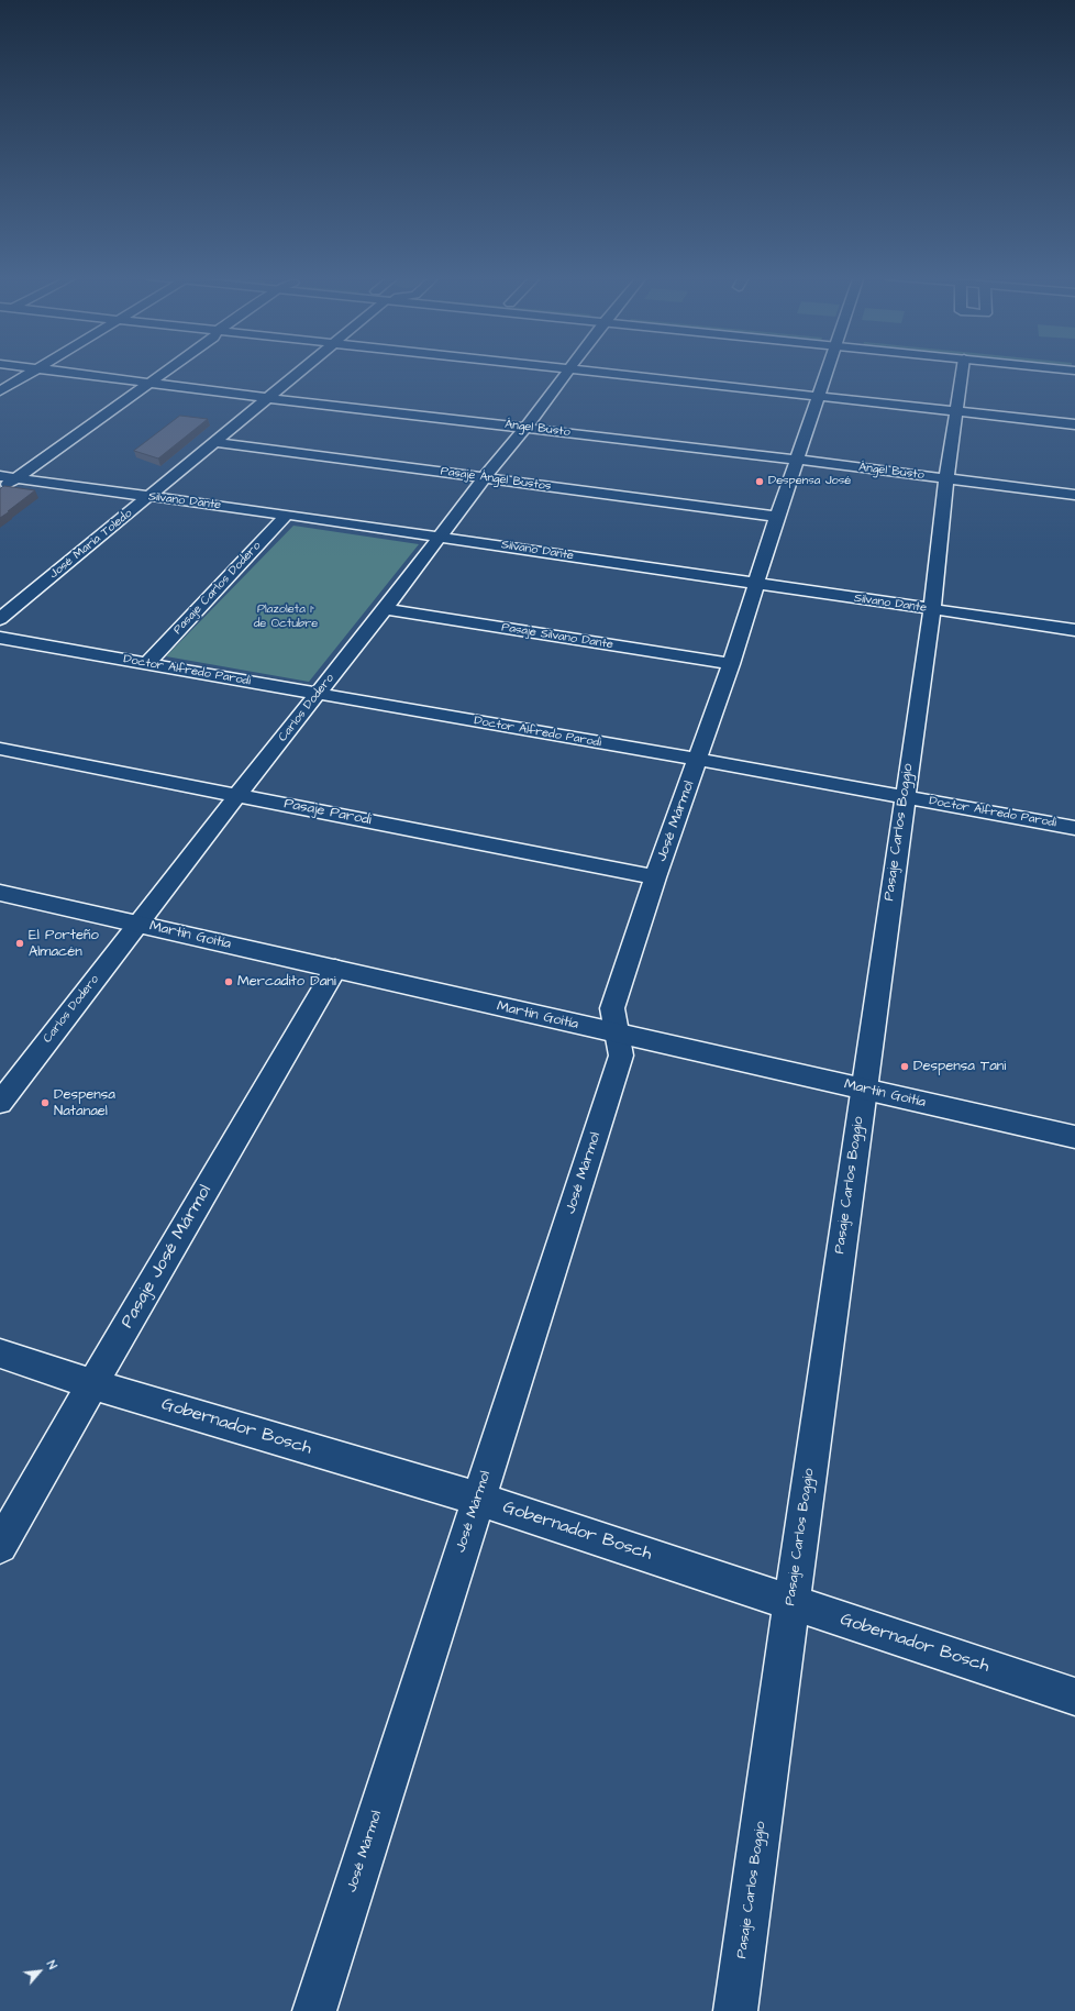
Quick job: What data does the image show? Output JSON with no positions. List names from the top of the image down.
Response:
{
  "streets": {
    "street": [
      "Ángel Busto",
      "Pasaje Ángel Bustos",
      "Silvano Dante",
      "José María Toledo",
      "Pasaje Carlos Dodero",
      "Pasaje Silvano Dante",
      "Doctor Alfredo Parodi",
      "Carlos Dodero",
      "Pasaje Parodi",
      "José Mármol",
      "Pasaje Carlos Boggio",
      "Martín Goitía",
      "Pasaje José Mármol",
      "Gobernador Bosch"
    ]
  },
  "crossings": [
    ["Ángel Busto", "José María Toledo"],
    ["Ángel Busto", "Carlos Dodero"],
    ["Ángel Busto", "José Mármol"],
    ["Ángel Busto", "Pasaje Carlos Boggio"],
    ["Pasaje Ángel Bustos", "José María Toledo"],
    ["Pasaje Ángel Bustos", "Carlos Dodero"],
    ["Pasaje Ángel Bustos", "José Mármol"],
    ["Silvano Dante", "José María Toledo"],
    ["Silvano Dante", "Pasaje Carlos Dodero"],
    ["Silvano Dante", "Carlos Dodero"],
    ["Silvano Dante", "José Mármol"],
    ["Silvano Dante", "Pasaje Carlos Boggio"],
    ["Pasaje Carlos Dodero", "Doctor Alfredo Parodi"],
    ["Pasaje Silvano Dante", "Carlos Dodero"],
    ["Pasaje Silvano Dante", "José Mármol"],
    ["Doctor Alfredo Parodi", "Carlos Dodero"],
    ["Doctor Alfredo Parodi", "José Mármol"],
    ["Doctor Alfredo Parodi", "Pasaje Carlos Boggio"],
    ["Carlos Dodero", "Pasaje Parodi"],
    ["Carlos Dodero", "Martín Goitía"],
    ["Pasaje Parodi", "José Mármol"],
    ["José Mármol", "Martín Goitía"],
    ["José Mármol", "Gobernador Bosch"],
    ["Pasaje Carlos Boggio", "Martín Goitía"],
    ["Pasaje Carlos Boggio", "Gobernador Bosch"],
    ["Martín Goitía", "Pasaje José Mármol"],
    ["Pasaje José Mármol", "Gobernador Bosch"]
  ],
  "parks": ["Plazoleta 1° de Octubre"],
  "places": [
    "Despensa José",
    "El Porteño Almacén",
    "Mercadito Dani",
    "Despensa Tani",
    "Despensa Natanael"
  ],
  "north": "top right"
}
